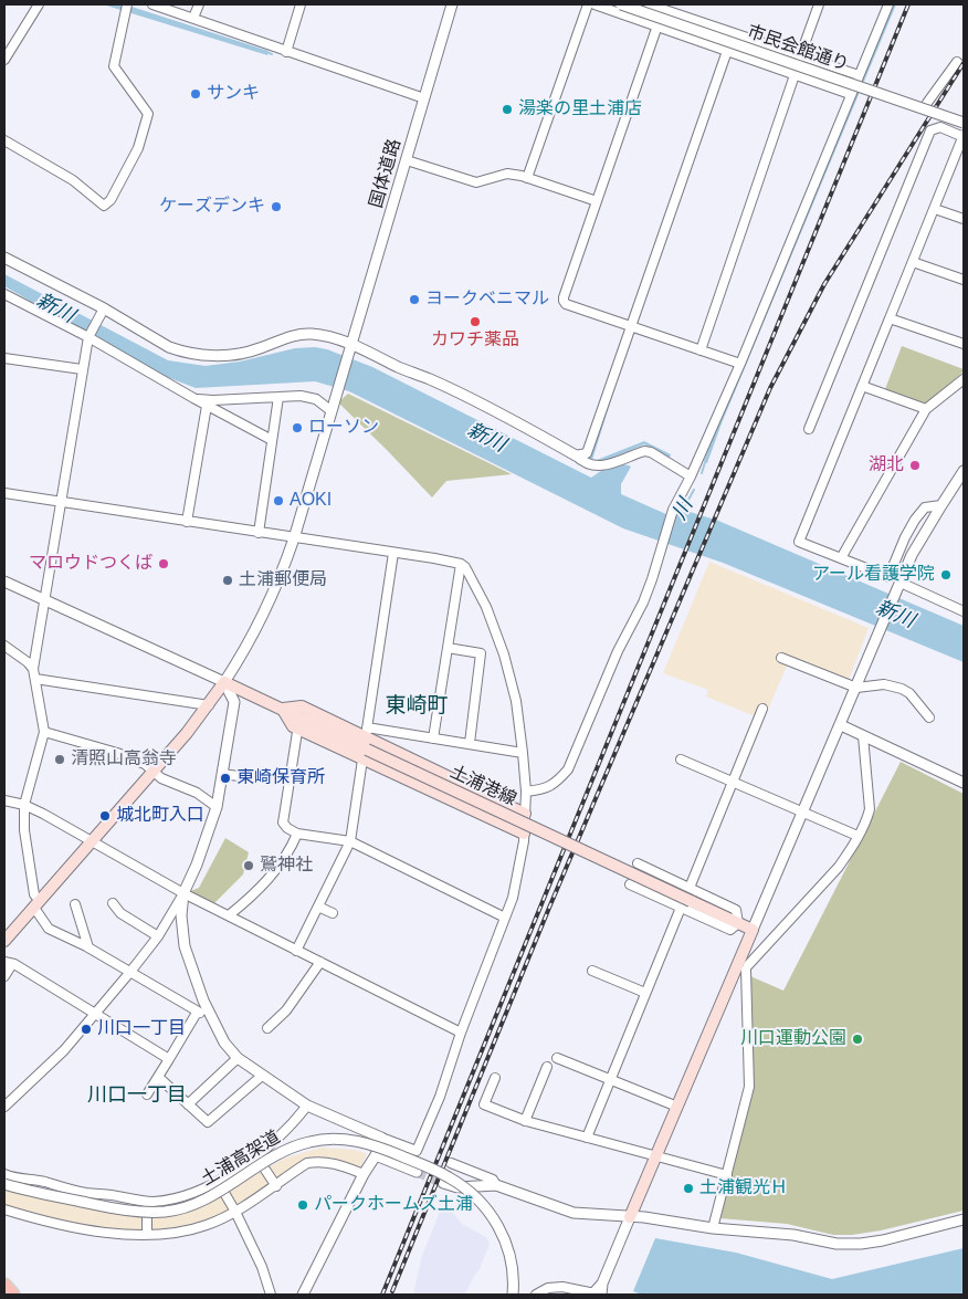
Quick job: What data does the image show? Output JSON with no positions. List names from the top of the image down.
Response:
{
  "streets": {
    "main road": ["土浦港線"],
    "street": ["市民会館通り", "国体道路", "土浦高架道"]
  },
  "crossings": [
    ["国体道路", "土浦港線"]
  ],
  "districts": ["東崎町", "川口一丁目"],
  "water": ["新川", "川"],
  "places": [
    "サンキ",
    "湯楽の里土浦店",
    "ケーズデンキ",
    "ヨークベニマル",
    "カワチ薬品",
    "ローソン",
    "湖北",
    "AOKI",
    "マロウドつくば",
    "アール看護学院",
    "土浦郵便局",
    "清照山高翁寺",
    "東崎保育所",
    "城北町入口",
    "鷲神社",
    "川口一丁目",
    "川口運動公園",
    "土浦観光Ｈ",
    "パークホームズ土浦"
  ]
}
